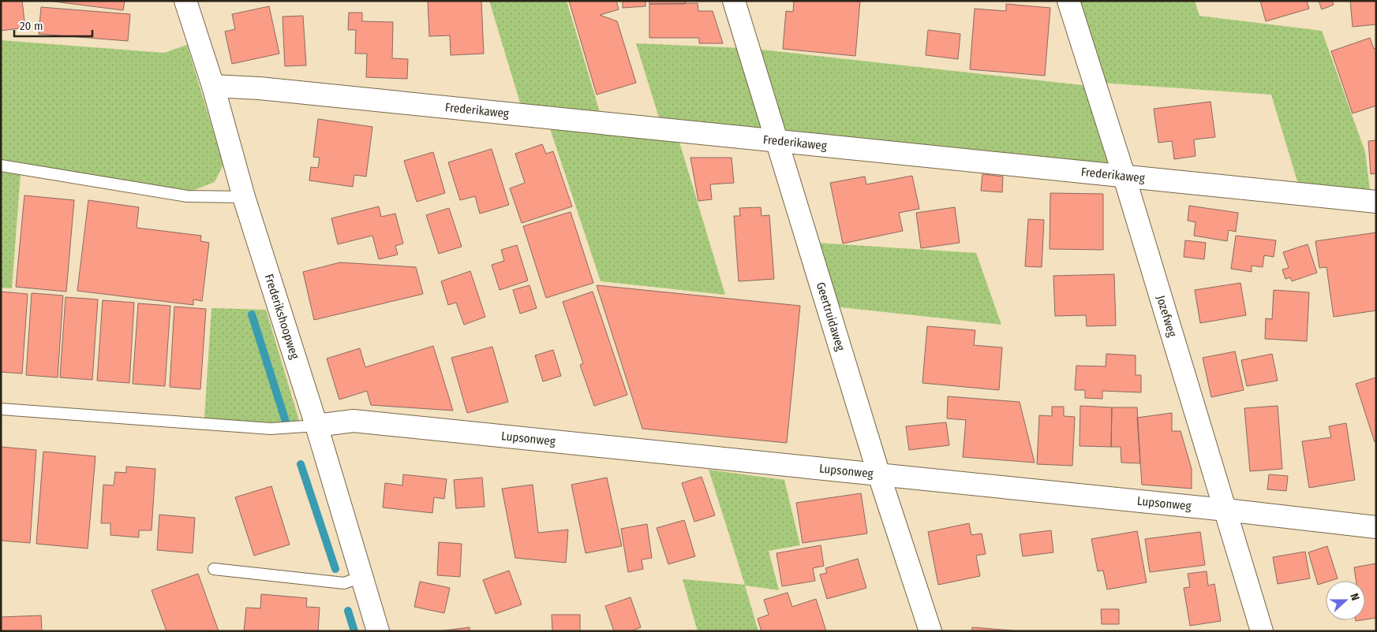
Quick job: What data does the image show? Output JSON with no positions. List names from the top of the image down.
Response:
{
  "streets": {
    "street": [
      "Frederikaweg",
      "Jozefweg",
      "Frederikshoopweg",
      "Geertruidaweg",
      "Lupsonweg"
    ]
  },
  "crossings": [
    ["Frederikaweg", "Jozefweg"],
    ["Frederikaweg", "Frederikshoopweg"],
    ["Frederikaweg", "Geertruidaweg"],
    ["Jozefweg", "Lupsonweg"],
    ["Frederikshoopweg", "Lupsonweg"],
    ["Geertruidaweg", "Lupsonweg"]
  ],
  "scale_bar": "20 m",
  "north": "right"
}
